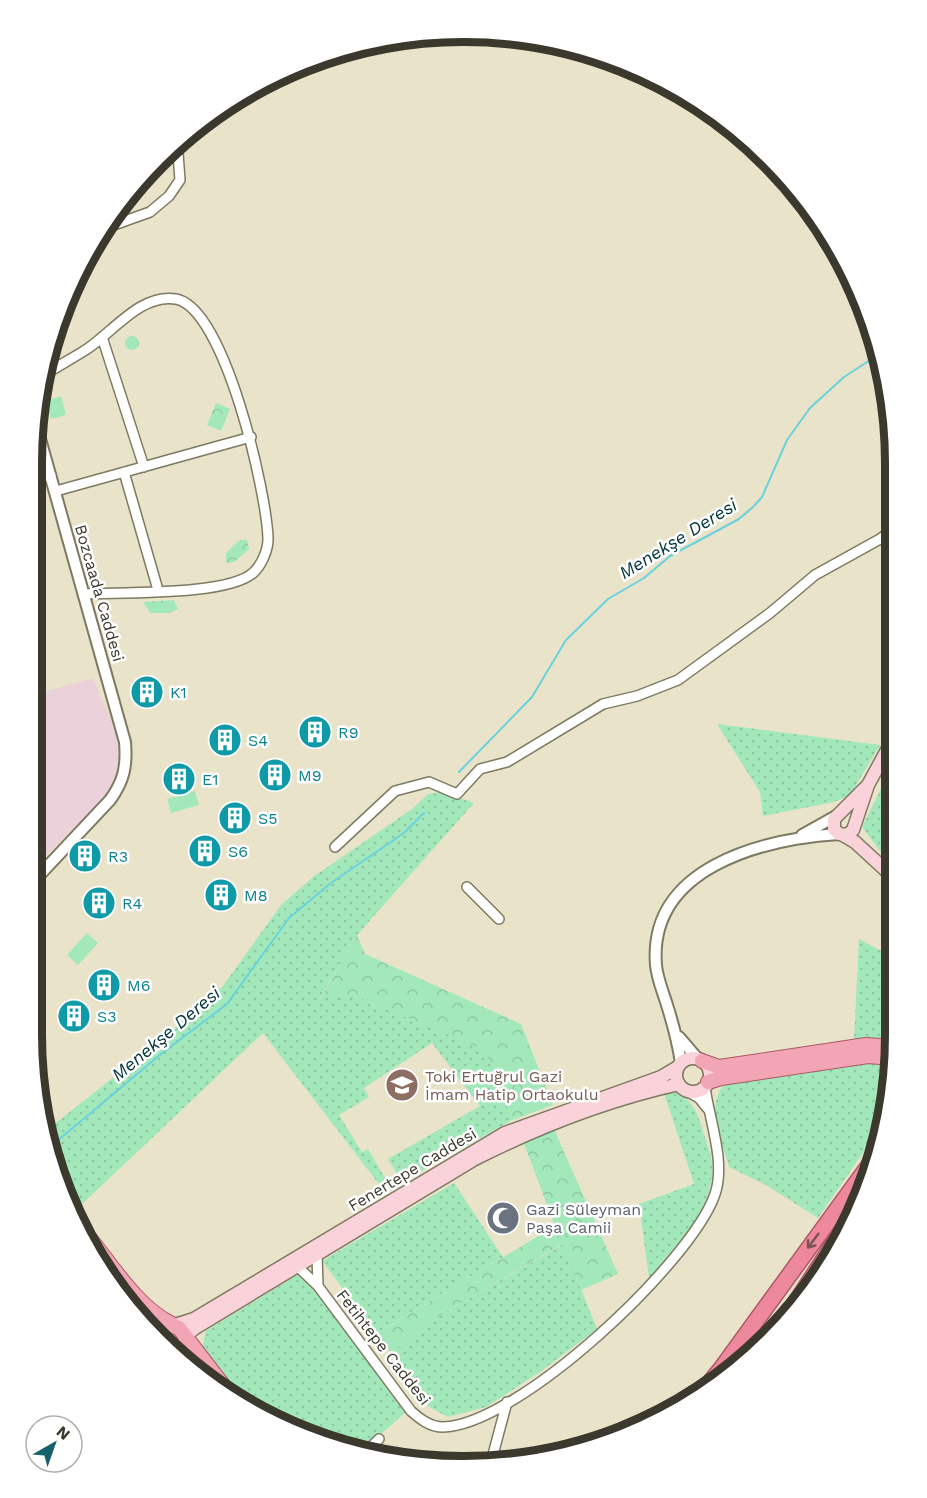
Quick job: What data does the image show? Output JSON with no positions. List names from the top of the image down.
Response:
{
  "streets": {
    "main road": ["Fenertepe Caddesi"],
    "street": ["Bozcaada Caddesi", "Fetihtepe Caddesi"]
  },
  "crossings": [
    ["Fenertepe Caddesi", "Fetihtepe Caddesi"]
  ],
  "water": ["Menekşe Deresi"],
  "places": {
    "building": [
      "K1",
      "R9",
      "S4",
      "M9",
      "E1",
      "S5",
      "S6",
      "R3",
      "M8",
      "R4",
      "M6",
      "S3"
    ],
    "school or university": ["Toki Ertuğrul Gazi İmam Hatip Ortaokulu"],
    "mosque": ["Gazi Süleyman Paşa Camii"]
  },
  "north": "top right"
}
